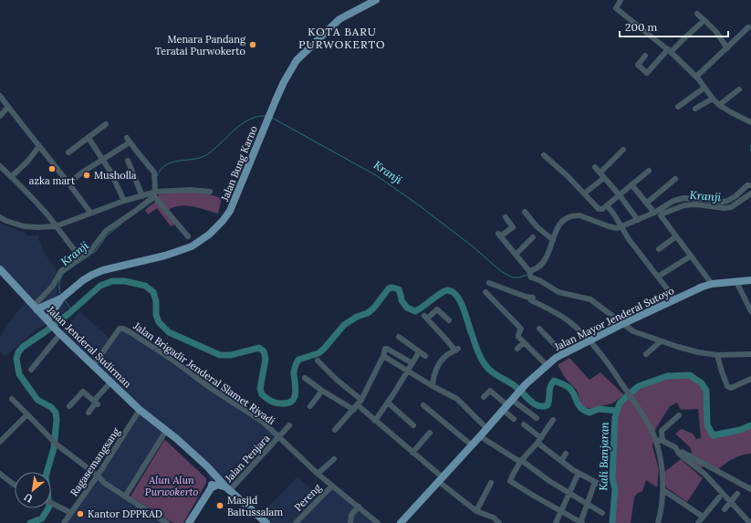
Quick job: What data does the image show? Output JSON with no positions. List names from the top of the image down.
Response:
{
  "streets": {
    "main road": ["Jalan Bung Karno", "Jalan Mayor Jenderal Sutoyo", "Jalan Jenderal Sudirman"],
    "street": [
      "Jalan Brigadir Jenderal Slamet Riyadi",
      "Jalan Penjara",
      "Ragasemangsang",
      "Pereng"
    ]
  },
  "crossings": [
    ["Jalan Jenderal Sudirman", "Jalan Brigadir Jenderal Slamet Riyadi"],
    ["Jalan Jenderal Sudirman", "Jalan Penjara"],
    ["Jalan Jenderal Sudirman", "Ragasemangsang"],
    ["Jalan Brigadir Jenderal Slamet Riyadi", "Jalan Penjara"],
    ["Jalan Brigadir Jenderal Slamet Riyadi", "Pereng"]
  ],
  "districts": ["KOTA BARU PURWOKERTO"],
  "water": ["Kranji", "Kali Banjaran"],
  "parks": ["Alun Alun Purwokerto"],
  "places": [
    "Menara Pandang Teratai Purwokerto",
    "azka mart",
    "Musholla",
    "Masjid Baitussalam",
    "Kantor DPPKAD"
  ],
  "scale_bar": "200 m",
  "north": "bottom left"
}
